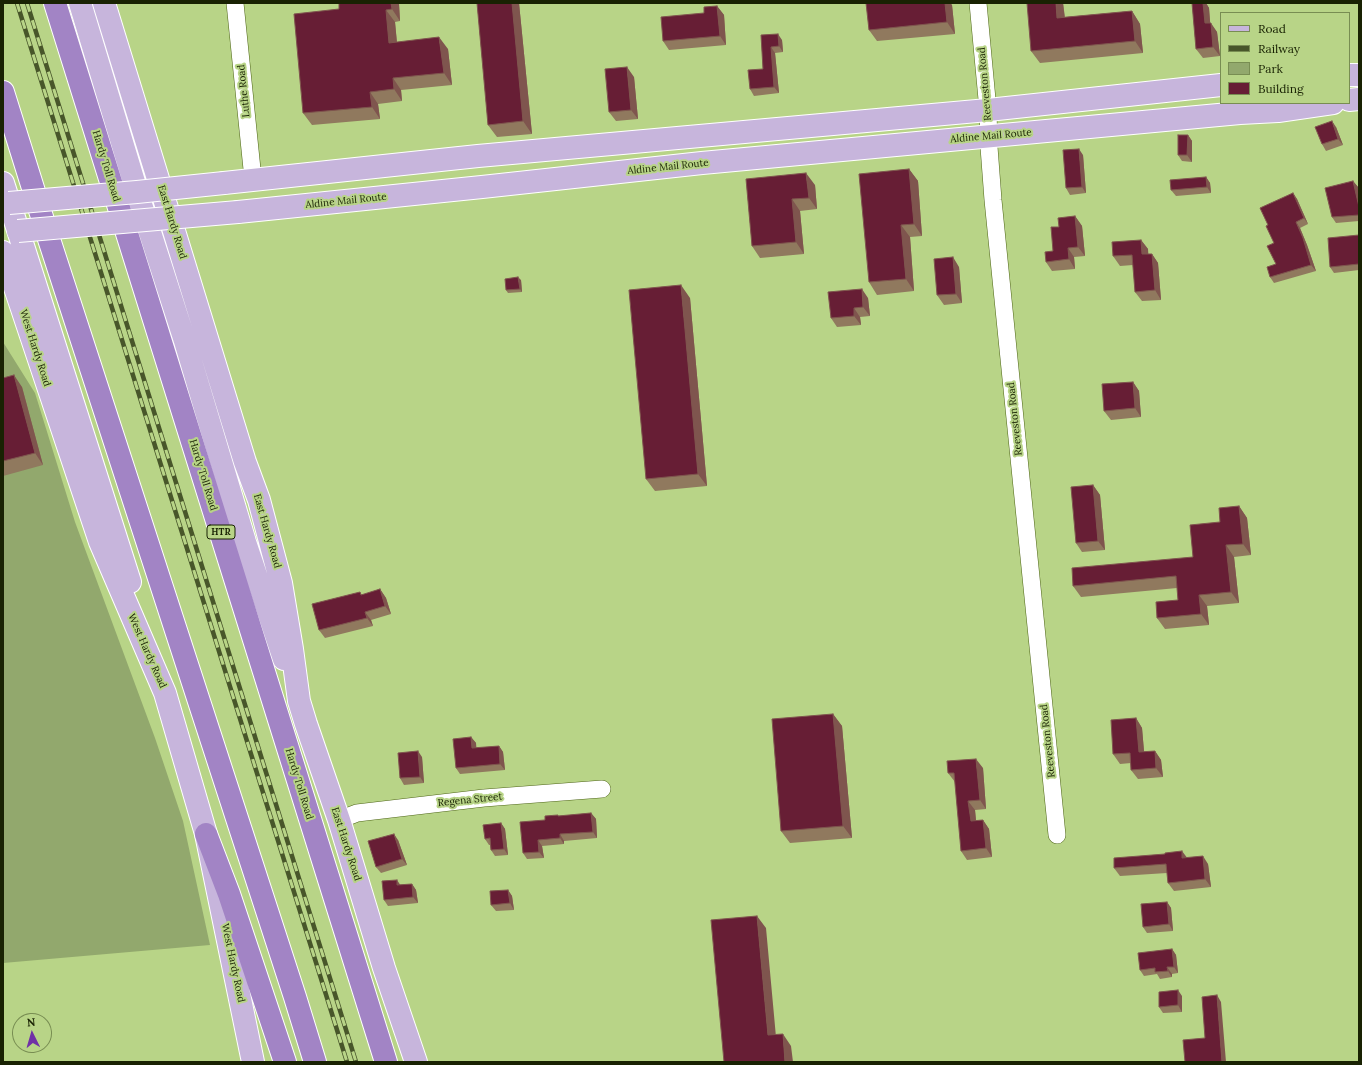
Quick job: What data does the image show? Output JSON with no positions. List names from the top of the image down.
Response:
{
  "streets": {
    "highway": ["Hardy Toll Road", "HTR"],
    "main road": ["Aldine Mail Route", "East Hardy Road", "West Hardy Road"],
    "street": ["Reeveston Road", "Luthe Road", "Regena Street"]
  },
  "crossings": [
    ["Reeveston Road", "Aldine Mail Route"],
    ["East Hardy Road", "Regena Street"]
  ],
  "legend": [
    "Road",
    "Railway",
    "Park",
    "Building"
  ],
  "north": "top"
}
